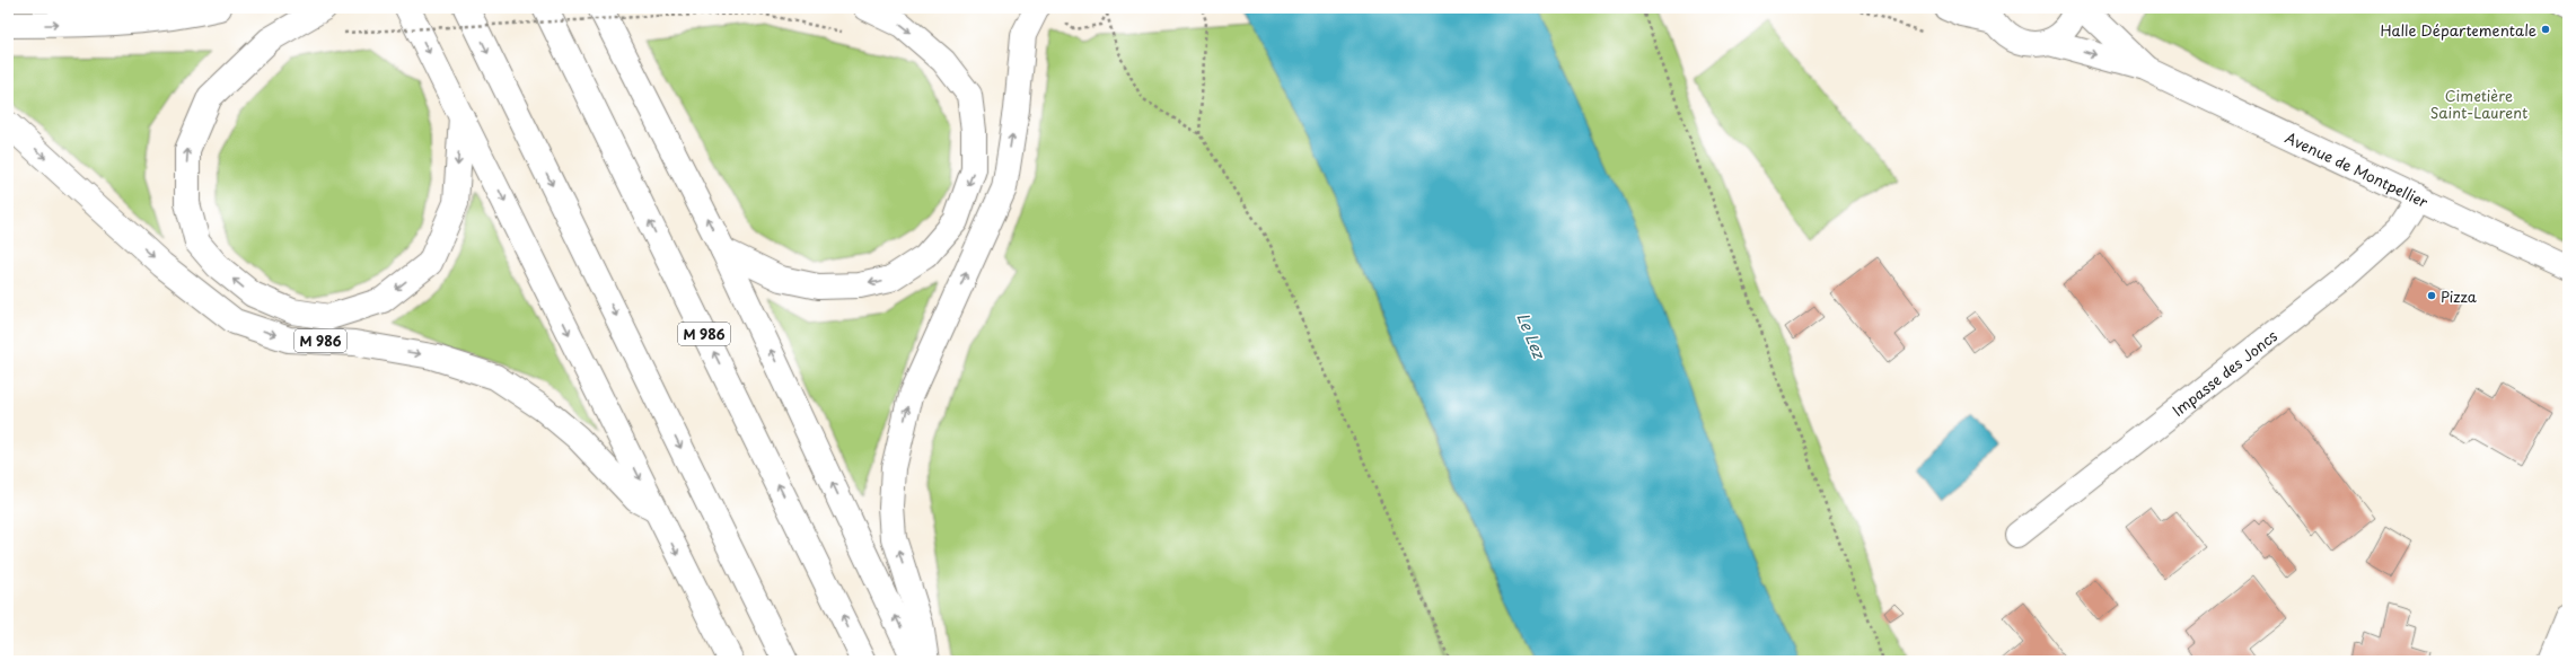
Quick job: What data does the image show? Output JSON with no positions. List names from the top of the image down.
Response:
{
  "streets": {
    "main road": ["Avenue de Montpellier", "M 986", "Impasse des Joncs"]
  },
  "crossings": [
    ["Avenue de Montpellier", "Impasse des Joncs"]
  ],
  "water": ["Le Lez"],
  "parks": ["Cimetière Saint-Laurent"],
  "places": ["Halle Départementale", "Pizza"]
}
